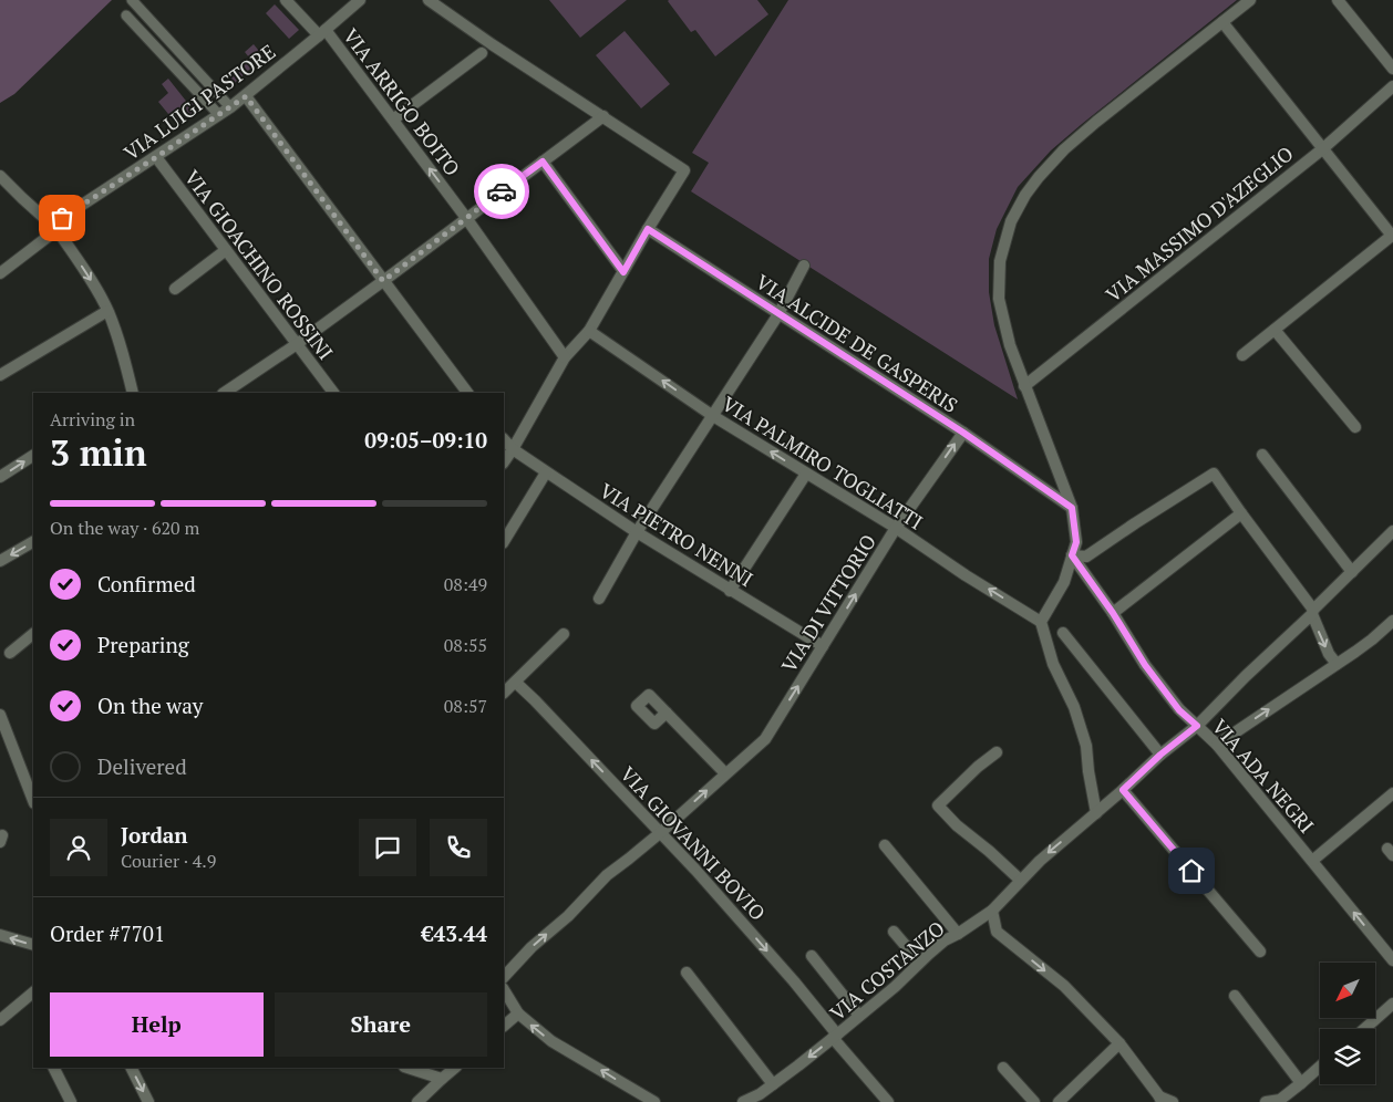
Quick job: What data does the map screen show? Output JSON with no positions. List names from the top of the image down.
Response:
{
  "streets": {
    "street": [
      "VIA LUIGI PASTORE",
      "VIA ARRIGO BOITO",
      "VIA MASSIMO D'AZEGLIO",
      "VIA GIOACHINO ROSSINI",
      "VIA ALCIDE DE GASPERIS",
      "VIA PALMIRO TOGLIATTI",
      "VIA PIETRO NENNI",
      "VIA DI VITTORIO",
      "VIA ADA NEGRI",
      "VIA GIOVANNI BOVIO",
      "VIA COSTANZO"
    ]
  },
  "crossings": [
    ["VIA LUIGI PASTORE", "VIA ARRIGO BOITO"],
    ["VIA LUIGI PASTORE", "VIA GIOACHINO ROSSINI"],
    ["VIA ALCIDE DE GASPERIS", "VIA DI VITTORIO"],
    ["VIA PALMIRO TOGLIATTI", "VIA DI VITTORIO"],
    ["VIA PIETRO NENNI", "VIA DI VITTORIO"],
    ["VIA DI VITTORIO", "VIA GIOVANNI BOVIO"],
    ["VIA ADA NEGRI", "VIA COSTANZO"],
    ["VIA GIOVANNI BOVIO", "VIA COSTANZO"]
  ],
  "one_way": ["VIA PALMIRO TOGLIATTI", "VIA DI VITTORIO"],
  "north": "bottom left",
  "page": {
    "heading": ["3 min", "Arriving in", "09:05–09:10"],
    "panel": [
      "Jordan",
      "Courier · 4.9",
      "Order #7701",
      "€43.44"
    ],
    "bar": "On the way · 620 m",
    "list": [
      ["Confirmed", "08:49"],
      ["Preparing", "08:55"],
      ["On the way", "08:57"],
      "Delivered"
    ],
    "buttons": ["Help", "Share"]
  }
}
